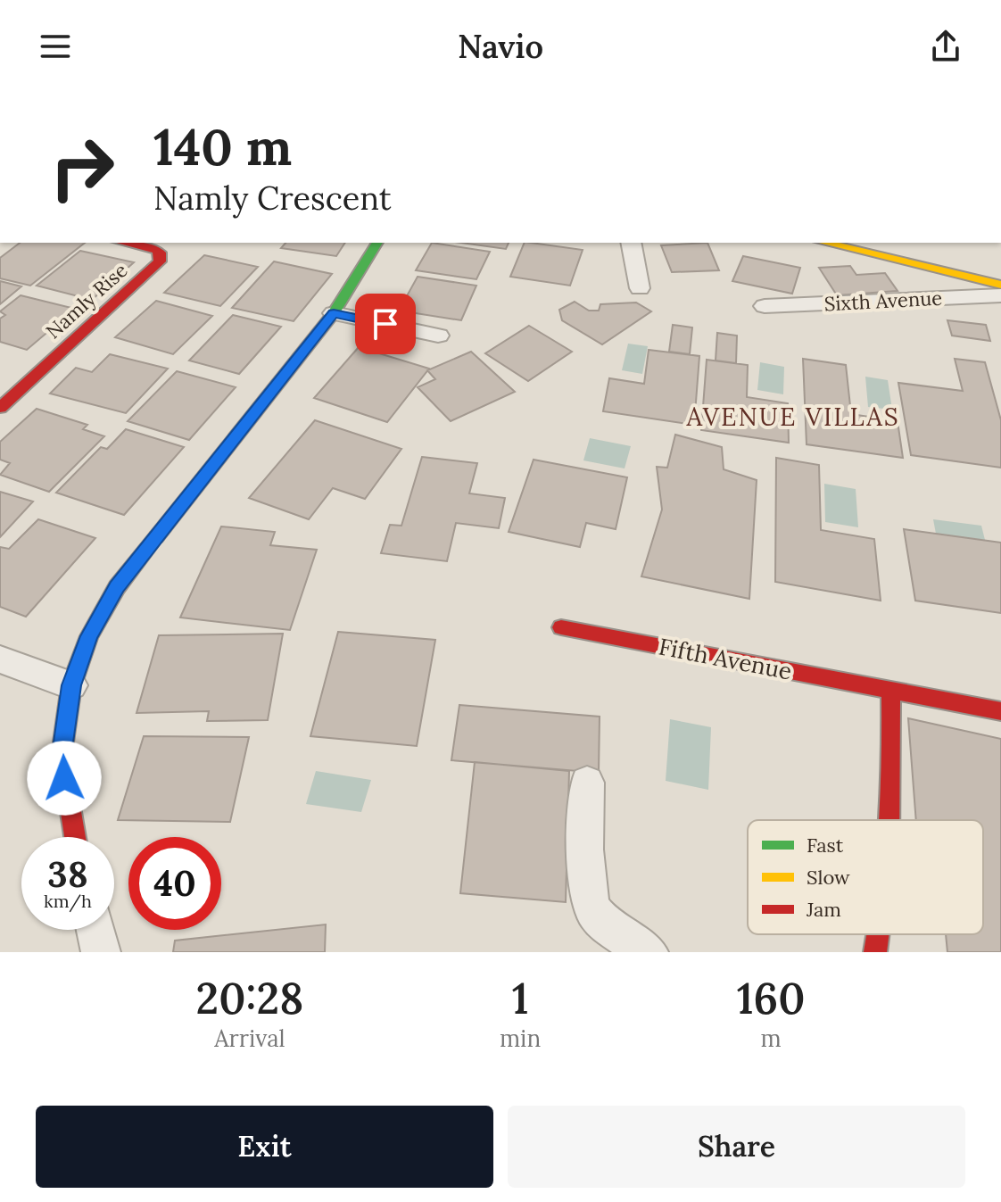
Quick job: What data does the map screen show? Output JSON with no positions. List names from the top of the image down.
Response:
{
  "streets": {
    "street": ["Namly Rise", "Sixth Avenue", "Fifth Avenue"]
  },
  "districts": ["AVENUE VILLAS"],
  "legend": ["Fast", "Slow", "Jam"],
  "page": {
    "header": "Navio",
    "turn": ["140 m", "Namly Crescent"],
    "speed": "38 km/h",
    "limit": "40",
    "eta": [
      "20:28",
      "Arrival",
      "1",
      "min",
      "160",
      "m"
    ],
    "buttons": ["Exit", "Share"]
  }
}
